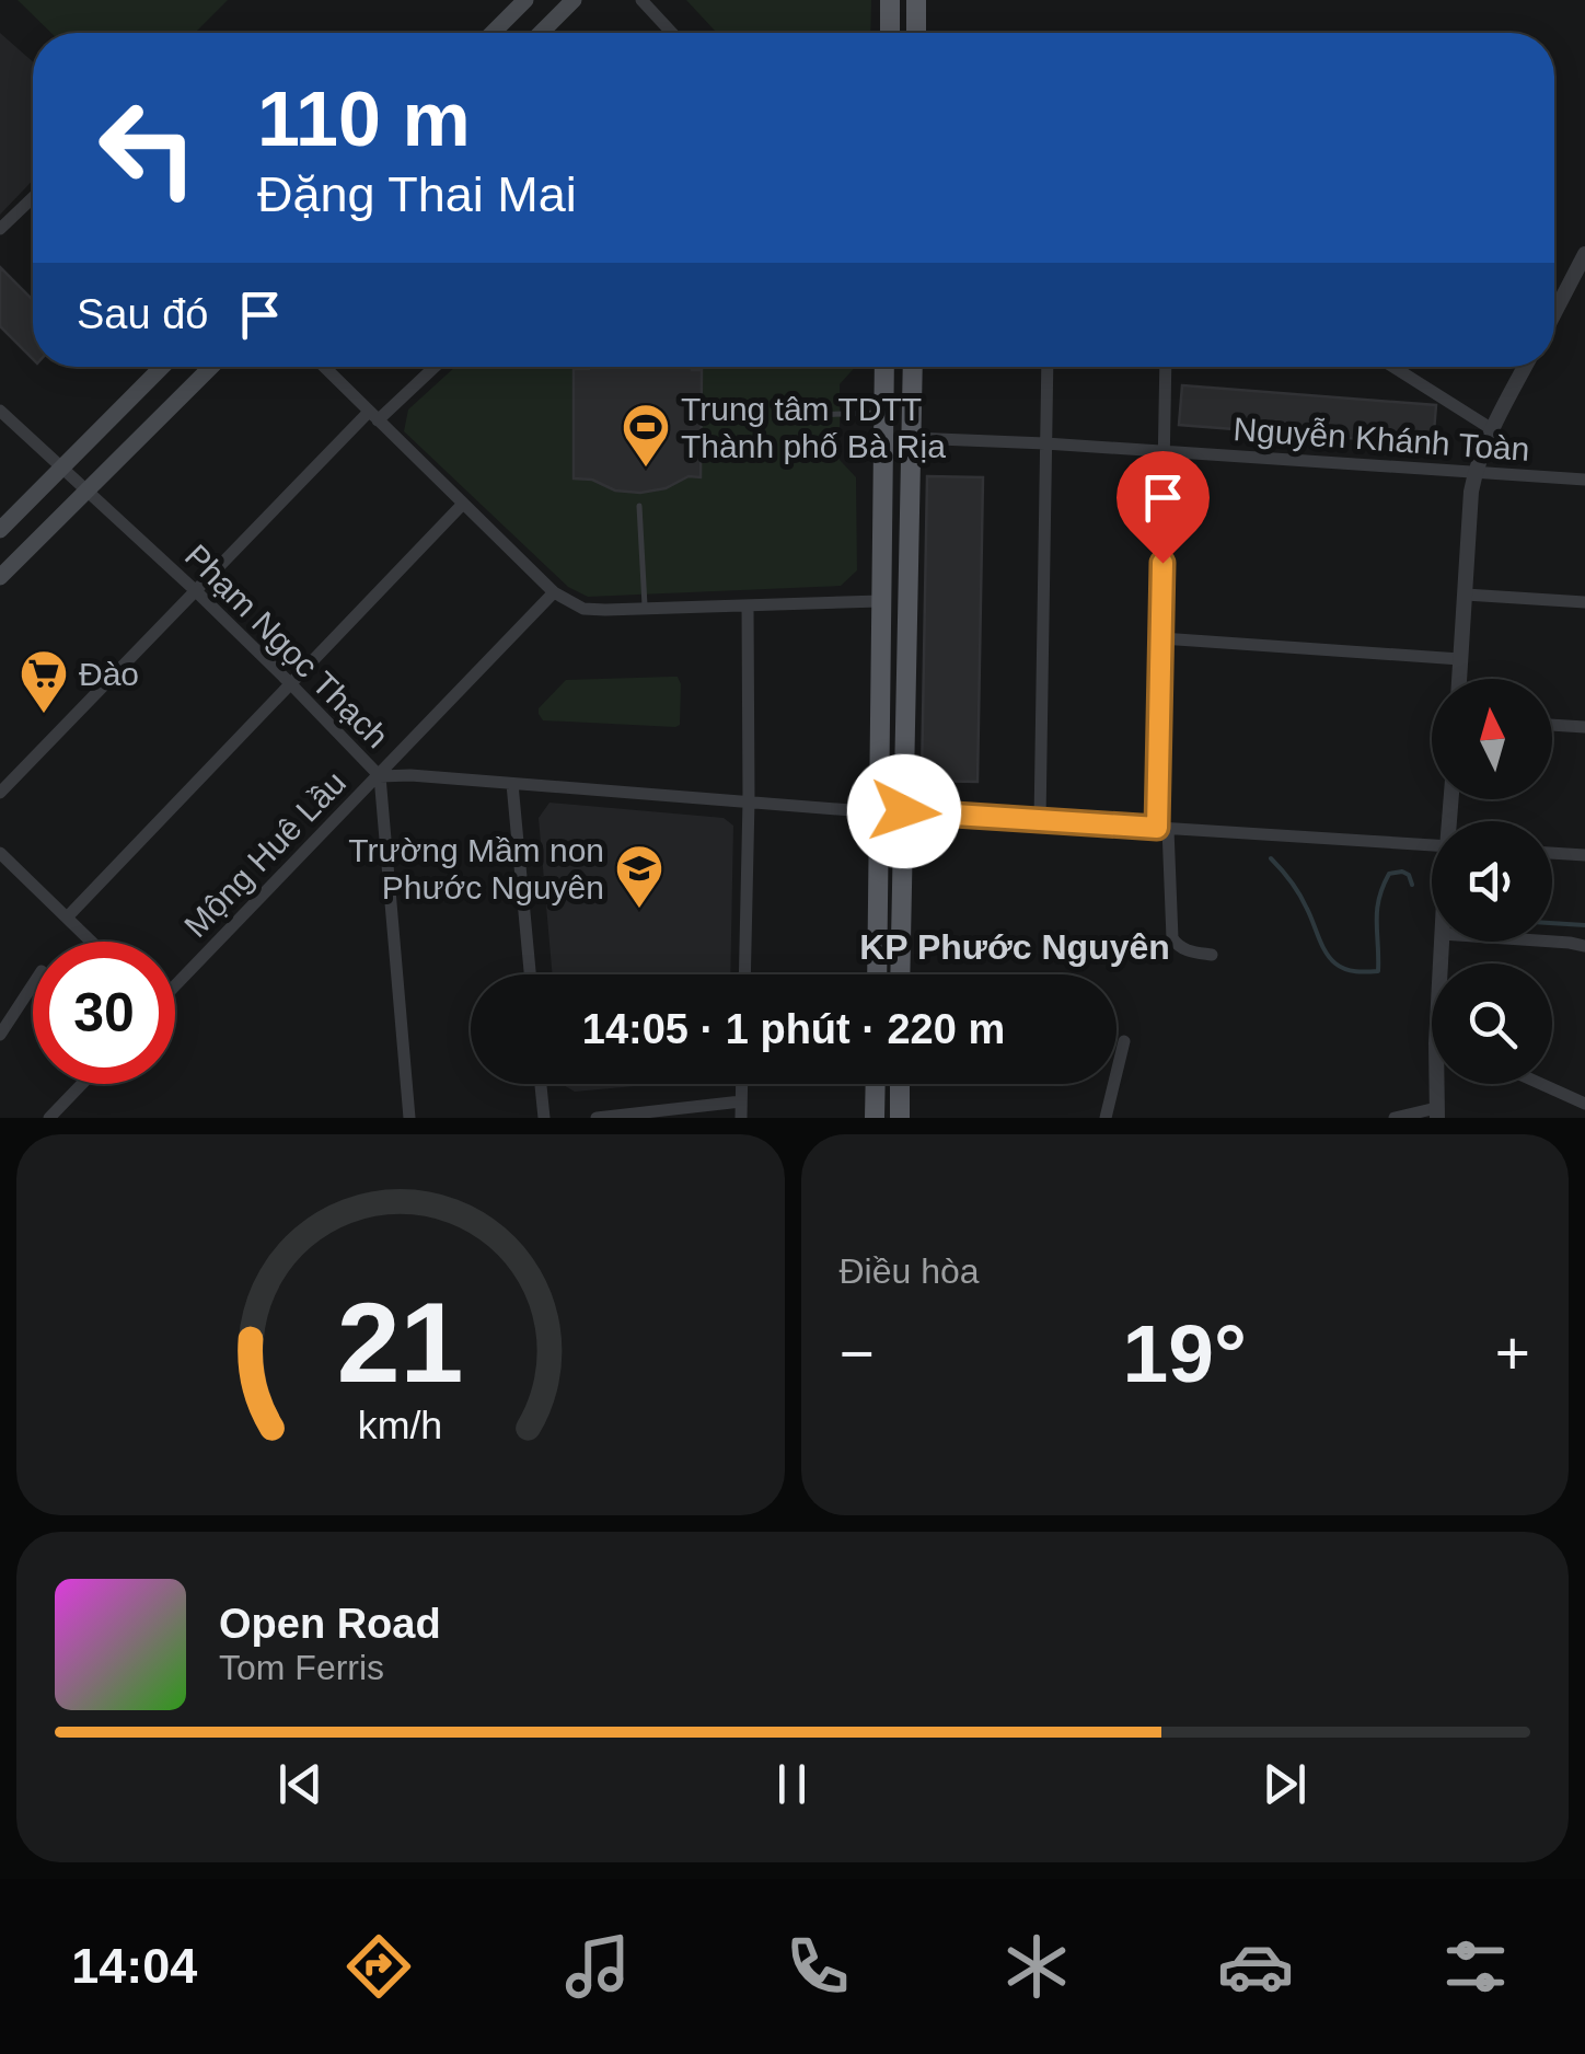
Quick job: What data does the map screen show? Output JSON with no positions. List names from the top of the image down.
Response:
{
  "streets": {
    "street": ["Nguyễn Khánh Toàn", "Phạm Ngọc Thạch", "Mộng Huê Lầu"]
  },
  "crossings": [
    ["Phạm Ngọc Thạch", "Mộng Huê Lầu"]
  ],
  "districts": ["KP Phước Nguyên"],
  "places": {
    "sports": ["Trung tâm TDTT Thành phố Bà Rịa"],
    "supermarket": ["Đào"],
    "school or university": ["Trường Mầm non Phước Nguyên"]
  },
  "north": "top",
  "page": {
    "turn": ["110 m", "Đặng Thai Mai"],
    "then": "Sau đó",
    "limit": "30",
    "trip": "14:05 · 1 phút · 220 m",
    "tile": "Điều hòa",
    "heat": ["−", "19°", "+"],
    "song": ["Open Road", "Tom Ferris"],
    "tabs": "14:04",
    "gauge": ["21", "km/h"]
  }
}
